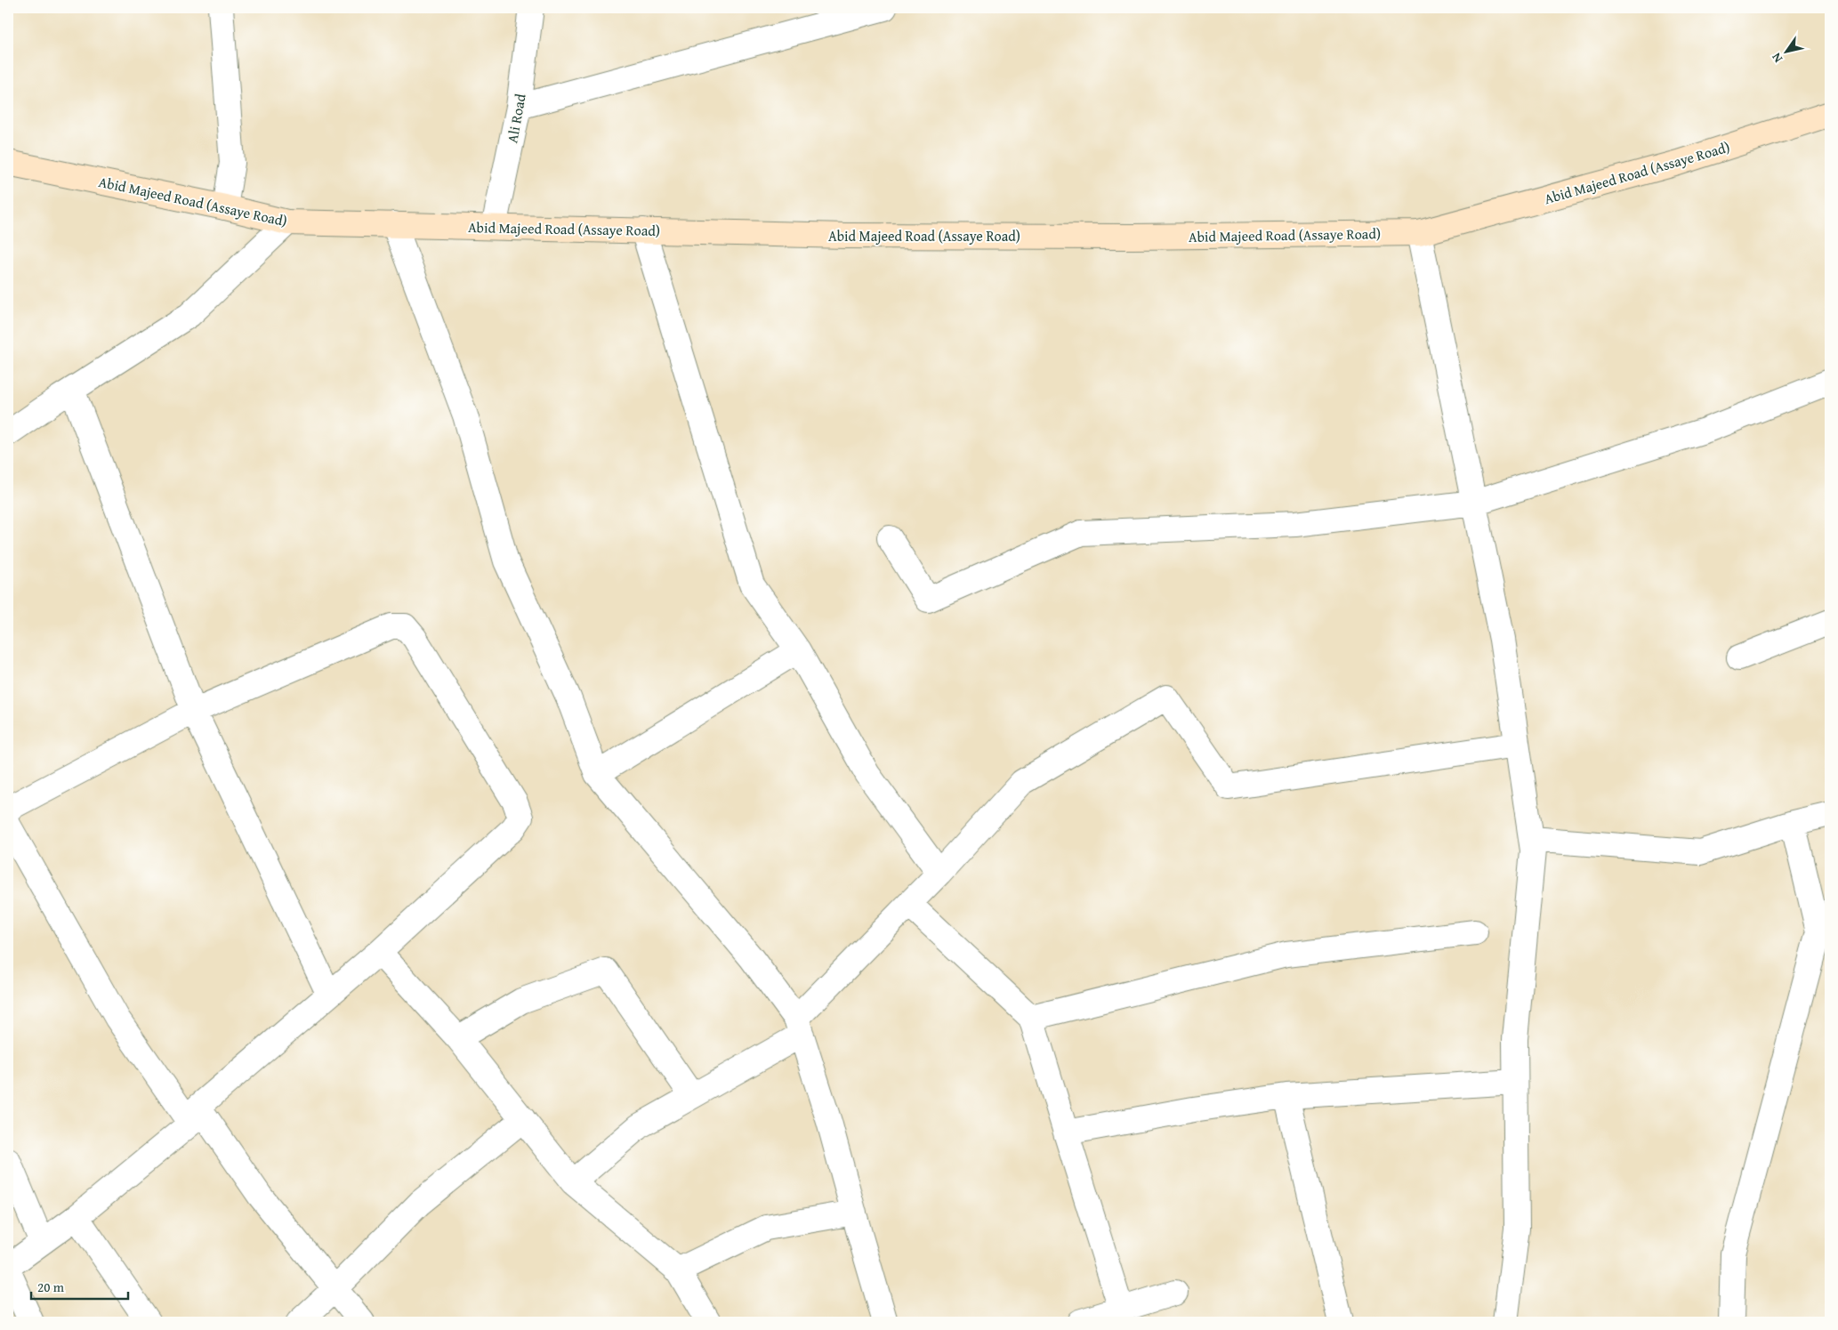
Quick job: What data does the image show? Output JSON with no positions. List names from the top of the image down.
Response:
{
  "streets": {
    "main road": ["Abid Majeed Road (Assaye Road)"],
    "street": ["Ali Road"]
  },
  "crossings": [
    ["Ali Road", "Abid Majeed Road (Assaye Road)"]
  ],
  "scale_bar": "20 m",
  "north": "bottom left"
}
